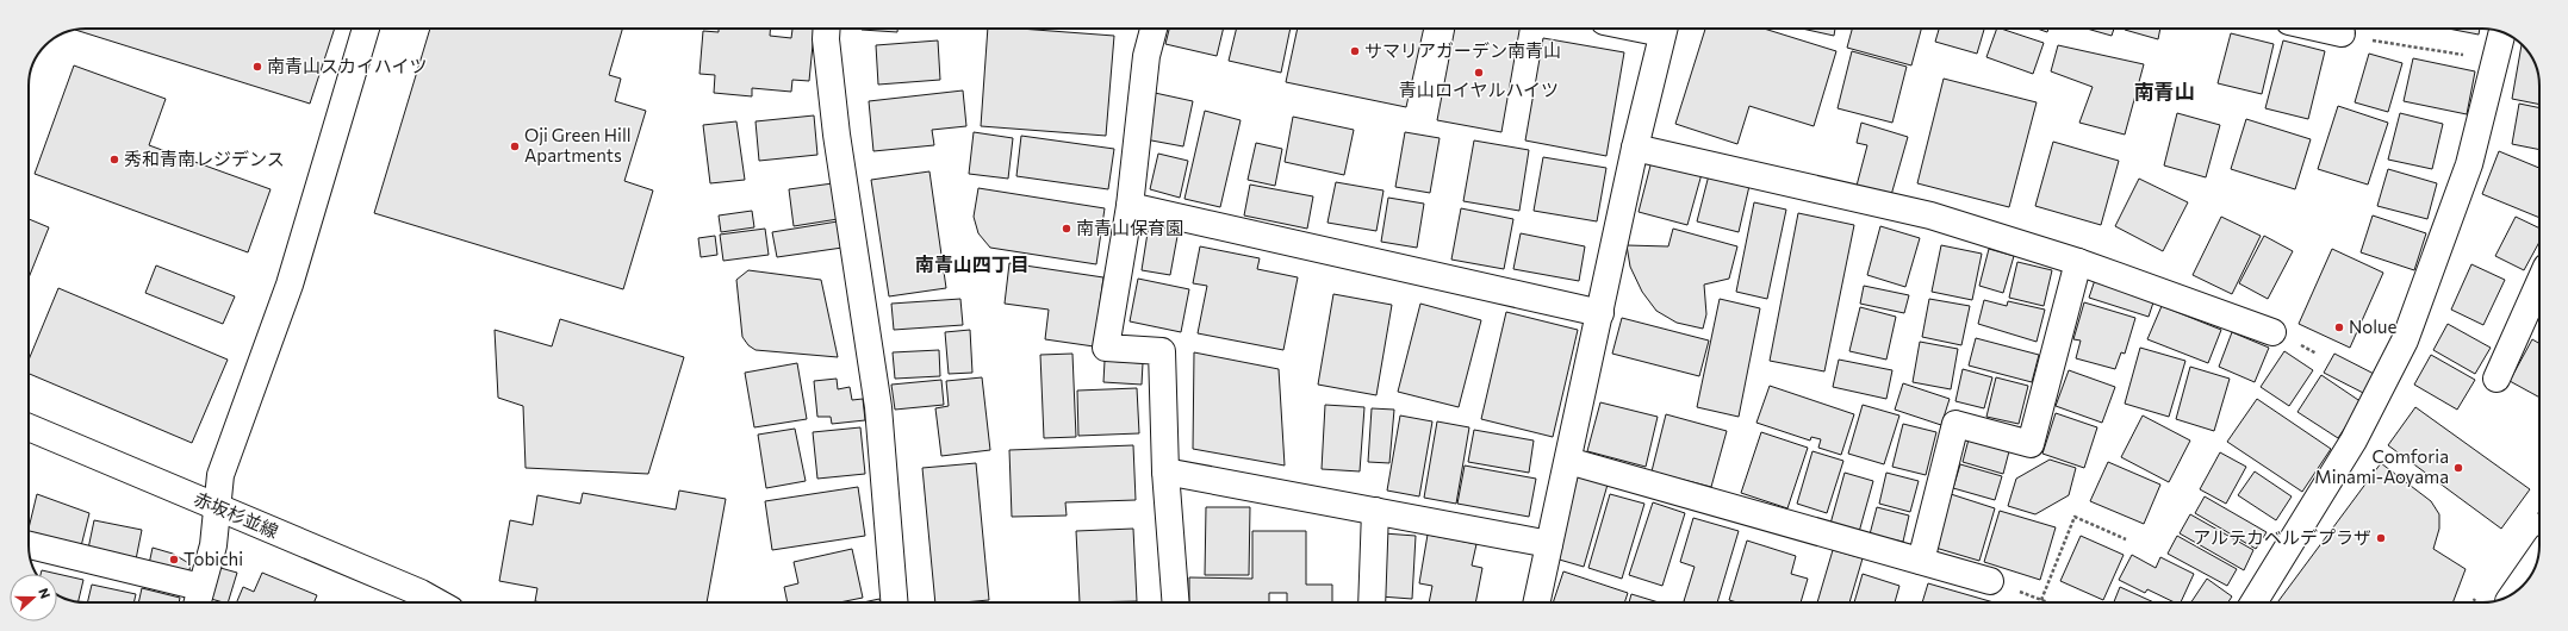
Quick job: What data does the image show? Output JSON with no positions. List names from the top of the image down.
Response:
{
  "streets": {
    "street": ["赤坂杉並線"]
  },
  "districts": ["南青山", "南青山四丁目"],
  "places": [
    "サマリアガーデン南青山",
    "南青山スカイハイツ",
    "青山ロイヤルハイツ",
    "Oji Green Hill Apartments",
    "秀和青南レジデンス",
    "南青山保育園",
    "Nolue",
    "Comforia Minami-Aoyama",
    "アルテカベルデプラザ",
    "Tobichi"
  ],
  "north": "right"
}
